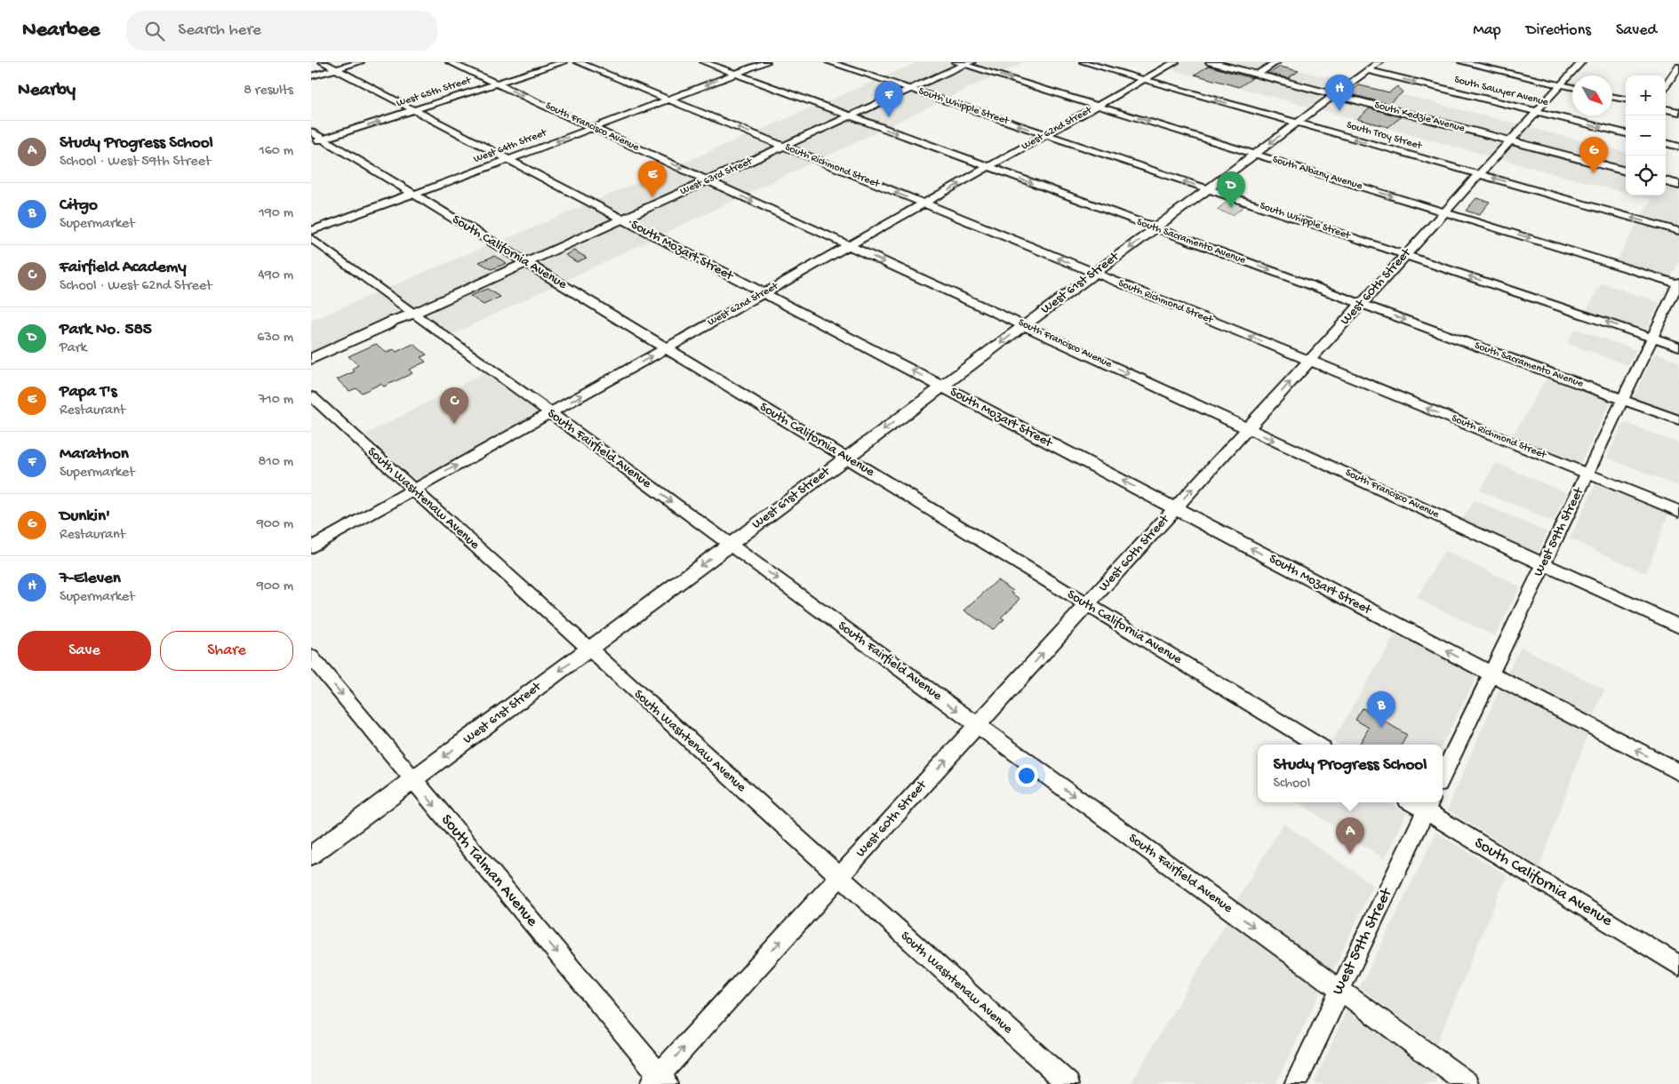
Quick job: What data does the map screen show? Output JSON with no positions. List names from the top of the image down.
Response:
{
  "streets": {
    "main road": ["South Kedzie Avenue", "West 63rd Street"],
    "street": [
      "South Sawyer Avenue",
      "West 65th Street",
      "South Whipple Street",
      "South Francisco Avenue",
      "West 62nd Street",
      "South Troy Street",
      "West 64th Street",
      "South Richmond Street",
      "South Albany Avenue",
      "South Sacramento Avenue",
      "South Mozart Street",
      "South California Avenue",
      "West 61st Street",
      "West 60th Street",
      "South Fairfield Avenue",
      "South Washtenaw Avenue",
      "West 59th Street",
      "South Talman Avenue"
    ]
  },
  "crossings": [
    ["South Sawyer Avenue", "West 61st Street"],
    ["South Sawyer Avenue", "West 60th Street"],
    ["West 65th Street", "South Francisco Avenue"],
    ["West 65th Street", "South Mozart Street"],
    ["West 65th Street", "South California Avenue"],
    ["South Whipple Street", "West 62nd Street"],
    ["South Whipple Street", "West 63rd Street"],
    ["South Whipple Street", "West 61st Street"],
    ["South Whipple Street", "West 60th Street"],
    ["South Whipple Street", "West 59th Street"],
    ["South Kedzie Avenue", "West 61st Street"],
    ["South Kedzie Avenue", "West 60th Street"],
    ["South Francisco Avenue", "West 62nd Street"],
    ["South Francisco Avenue", "West 64th Street"],
    ["South Francisco Avenue", "West 63rd Street"],
    ["South Francisco Avenue", "West 61st Street"],
    ["South Francisco Avenue", "West 60th Street"],
    ["South Francisco Avenue", "West 59th Street"],
    ["West 62nd Street", "South Troy Street"],
    ["West 62nd Street", "South Richmond Street"],
    ["West 62nd Street", "South Albany Avenue"],
    ["West 62nd Street", "South Sacramento Avenue"],
    ["West 62nd Street", "South Mozart Street"],
    ["West 62nd Street", "South California Avenue"],
    ["West 62nd Street", "South Fairfield Avenue"],
    ["West 62nd Street", "South Washtenaw Avenue"],
    ["South Troy Street", "West 61st Street"],
    ["South Troy Street", "West 60th Street"],
    ["West 64th Street", "South Richmond Street"],
    ["West 64th Street", "South Sacramento Avenue"],
    ["West 64th Street", "South Mozart Street"],
    ["West 64th Street", "South California Avenue"],
    ["South Richmond Street", "West 63rd Street"],
    ["South Richmond Street", "West 61st Street"],
    ["South Richmond Street", "West 60th Street"],
    ["South Richmond Street", "West 59th Street"],
    ["South Albany Avenue", "West 63rd Street"],
    ["South Albany Avenue", "West 61st Street"],
    ["South Albany Avenue", "West 60th Street"],
    ["South Albany Avenue", "West 59th Street"],
    ["West 63rd Street", "South Sacramento Avenue"],
    ["West 63rd Street", "South Mozart Street"],
    ["West 63rd Street", "South California Avenue"],
    ["West 63rd Street", "South Fairfield Avenue"],
    ["South Sacramento Avenue", "West 61st Street"],
    ["South Sacramento Avenue", "West 60th Street"],
    ["South Sacramento Avenue", "West 59th Street"],
    ["South Mozart Street", "West 61st Street"],
    ["South Mozart Street", "West 60th Street"],
    ["South Mozart Street", "West 59th Street"],
    ["South California Avenue", "West 61st Street"],
    ["South California Avenue", "West 60th Street"],
    ["South California Avenue", "West 59th Street"],
    ["West 61st Street", "South Fairfield Avenue"],
    ["West 61st Street", "South Washtenaw Avenue"],
    ["West 61st Street", "South Talman Avenue"],
    ["West 60th Street", "South Fairfield Avenue"],
    ["West 60th Street", "South Washtenaw Avenue"],
    ["West 60th Street", "South Talman Avenue"],
    ["South Fairfield Avenue", "West 59th Street"]
  ],
  "one_way": [
    "South Whipple Street",
    "South Francisco Avenue",
    "West 62nd Street",
    "South Troy Street",
    "South Richmond Street",
    "South Albany Avenue",
    "South Sacramento Avenue",
    "South Mozart Street",
    "West 61st Street",
    "West 60th Street",
    "South Fairfield Avenue",
    "South Talman Avenue"
  ],
  "north": "bottom right",
  "page": {
    "header": "Nearbee",
    "search": "Search here",
    "nav": ["Map", "Directions", "Saved"],
    "heading": ["Nearby", "8 results"],
    "pins": [
      "H",
      "F",
      "G",
      "E",
      "D",
      "C",
      "B",
      "A"
    ],
    "map_buttons": ["+", "−"],
    "list": [
      {
        "mark": "A",
        "name": "Study Progress School",
        "note": "School · West 59th Street",
        "value": "160 m"
      },
      {
        "mark": "B",
        "name": "Citgo",
        "note": "Supermarket",
        "value": "190 m"
      },
      {
        "mark": "C",
        "name": "Fairfield Academy",
        "note": "School · West 62nd Street",
        "value": "490 m"
      },
      {
        "mark": "D",
        "name": "Park No. 585",
        "note": "Park",
        "value": "630 m"
      },
      {
        "mark": "E",
        "name": "Papa T's",
        "note": "Restaurant",
        "value": "710 m"
      },
      {
        "mark": "F",
        "name": "Marathon",
        "note": "Supermarket",
        "value": "810 m"
      },
      {
        "mark": "G",
        "name": "Dunkin'",
        "note": "Restaurant",
        "value": "900 m"
      },
      {
        "mark": "H",
        "name": "7-Eleven",
        "note": "Supermarket",
        "value": "900 m"
      }
    ],
    "buttons": ["Save", "Share"],
    "popup": ["Study Progress School", "School"]
  }
}
